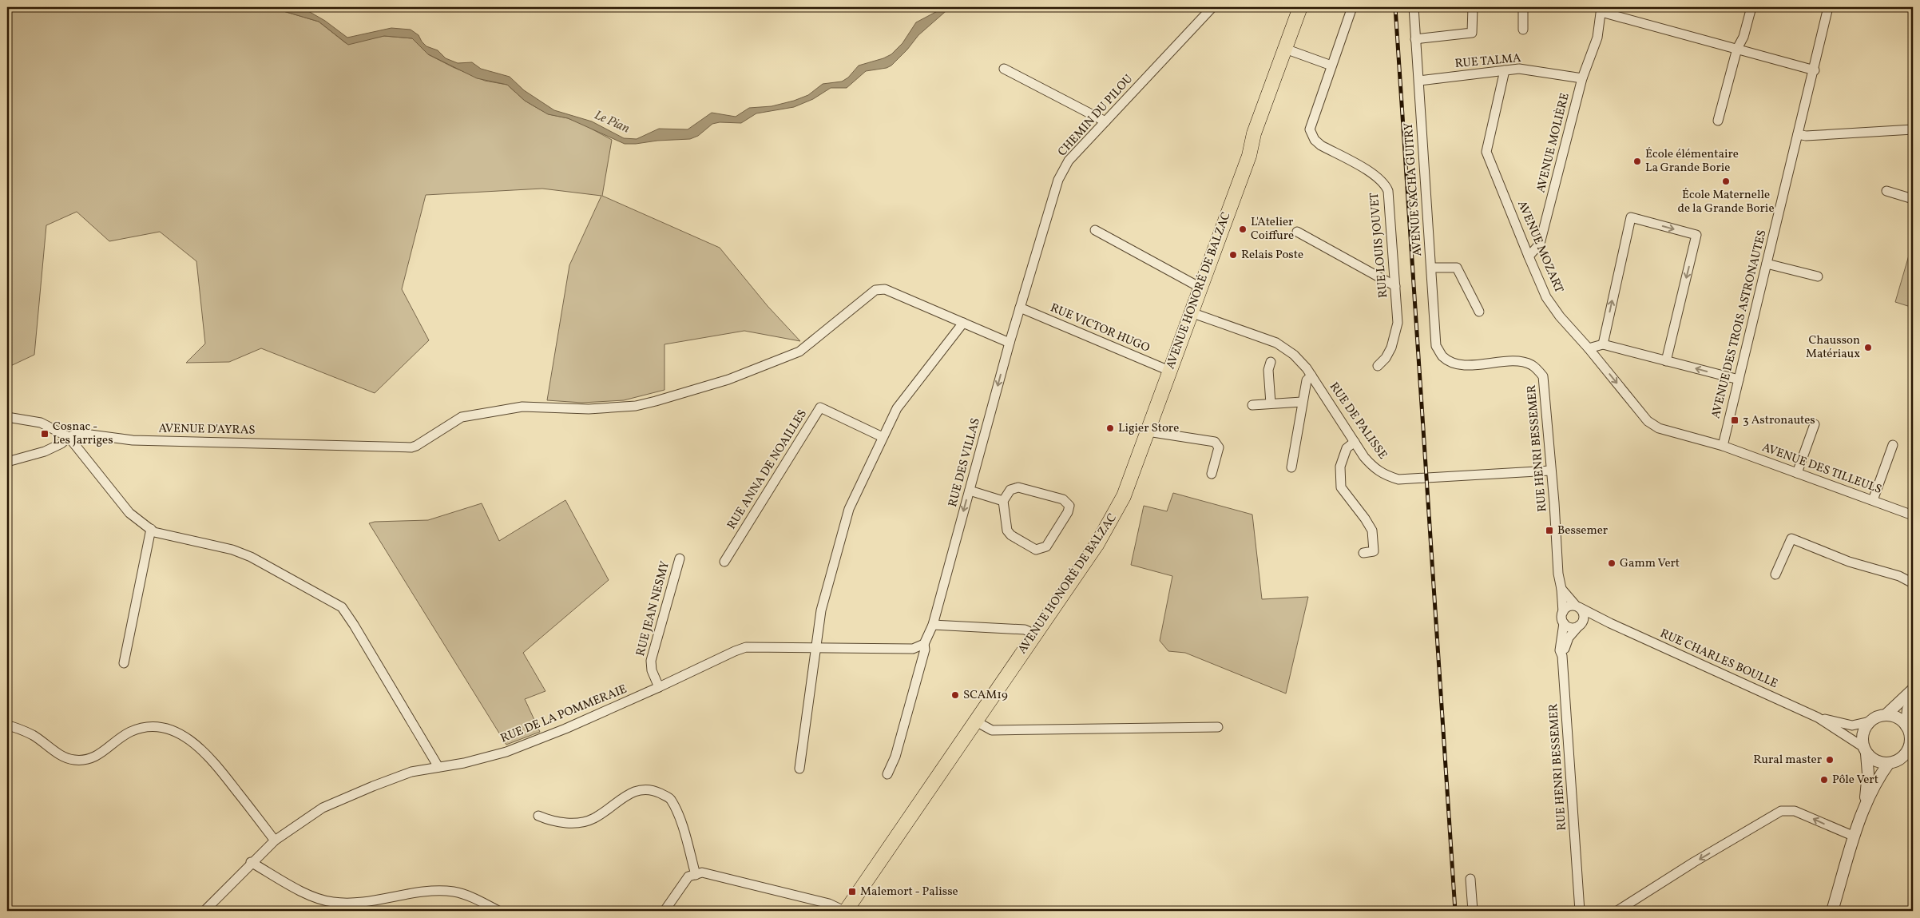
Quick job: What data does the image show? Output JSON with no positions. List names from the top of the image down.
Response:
{
  "streets": {
    "main road": ["AVENUE HONORÉ DE BALZAC"],
    "street": [
      "RUE TALMA",
      "CHEMIN DU PILOU",
      "AVENUE MOLIÈRE",
      "AVENUE SACHA GUITRY",
      "RUE LOUIS JOUVET",
      "AVENUE MOZART",
      "AVENUE DES TROIS ASTRONAUTES",
      "RUE VICTOR HUGO",
      "RUE DE PALISSE",
      "AVENUE D'AYRAS",
      "RUE HENRI BESSEMER",
      "RUE DES VILLAS",
      "AVENUE DES TILLEULS",
      "RUE ANNA DE NOAILLES",
      "RUE JEAN NESMY",
      "RUE CHARLES BOULLE",
      "RUE DE LA POMMERAIE"
    ]
  },
  "crossings": [
    ["RUE TALMA", "AVENUE MOLIÈRE"],
    ["RUE TALMA", "AVENUE SACHA GUITRY"],
    ["RUE TALMA", "AVENUE MOZART"],
    ["CHEMIN DU PILOU", "RUE VICTOR HUGO"],
    ["CHEMIN DU PILOU", "RUE DES VILLAS"],
    ["AVENUE MOLIÈRE", "AVENUE MOZART"],
    ["AVENUE SACHA GUITRY", "RUE HENRI BESSEMER"],
    ["AVENUE MOZART", "AVENUE DES TROIS ASTRONAUTES"],
    ["AVENUE MOZART", "AVENUE DES TILLEULS"],
    ["AVENUE HONORÉ DE BALZAC", "RUE VICTOR HUGO"],
    ["AVENUE HONORÉ DE BALZAC", "RUE DE PALISSE"],
    ["AVENUE DES TROIS ASTRONAUTES", "AVENUE DES TILLEULS"],
    ["RUE VICTOR HUGO", "RUE DES VILLAS"],
    ["RUE DE PALISSE", "RUE HENRI BESSEMER"],
    ["RUE HENRI BESSEMER", "RUE CHARLES BOULLE"],
    ["RUE JEAN NESMY", "RUE DE LA POMMERAIE"]
  ],
  "one_way": ["RUE DES VILLAS"],
  "water": ["Le Pian"],
  "places": {
    "other": [
      "École élémentaire La Grande Borie",
      "École Maternelle de la Grande Borie",
      "L'Atelier Coiffure",
      "Relais Poste",
      "Chausson Matériaux",
      "Ligier Store",
      "Gamm Vert",
      "SCAM19",
      "Rural master",
      "Pôle Vert"
    ],
    "transit": [
      "3 Astronautes",
      "Cosnac - Les Jarriges",
      "Bessemer",
      "Malemort - Palisse"
    ]
  }
}
